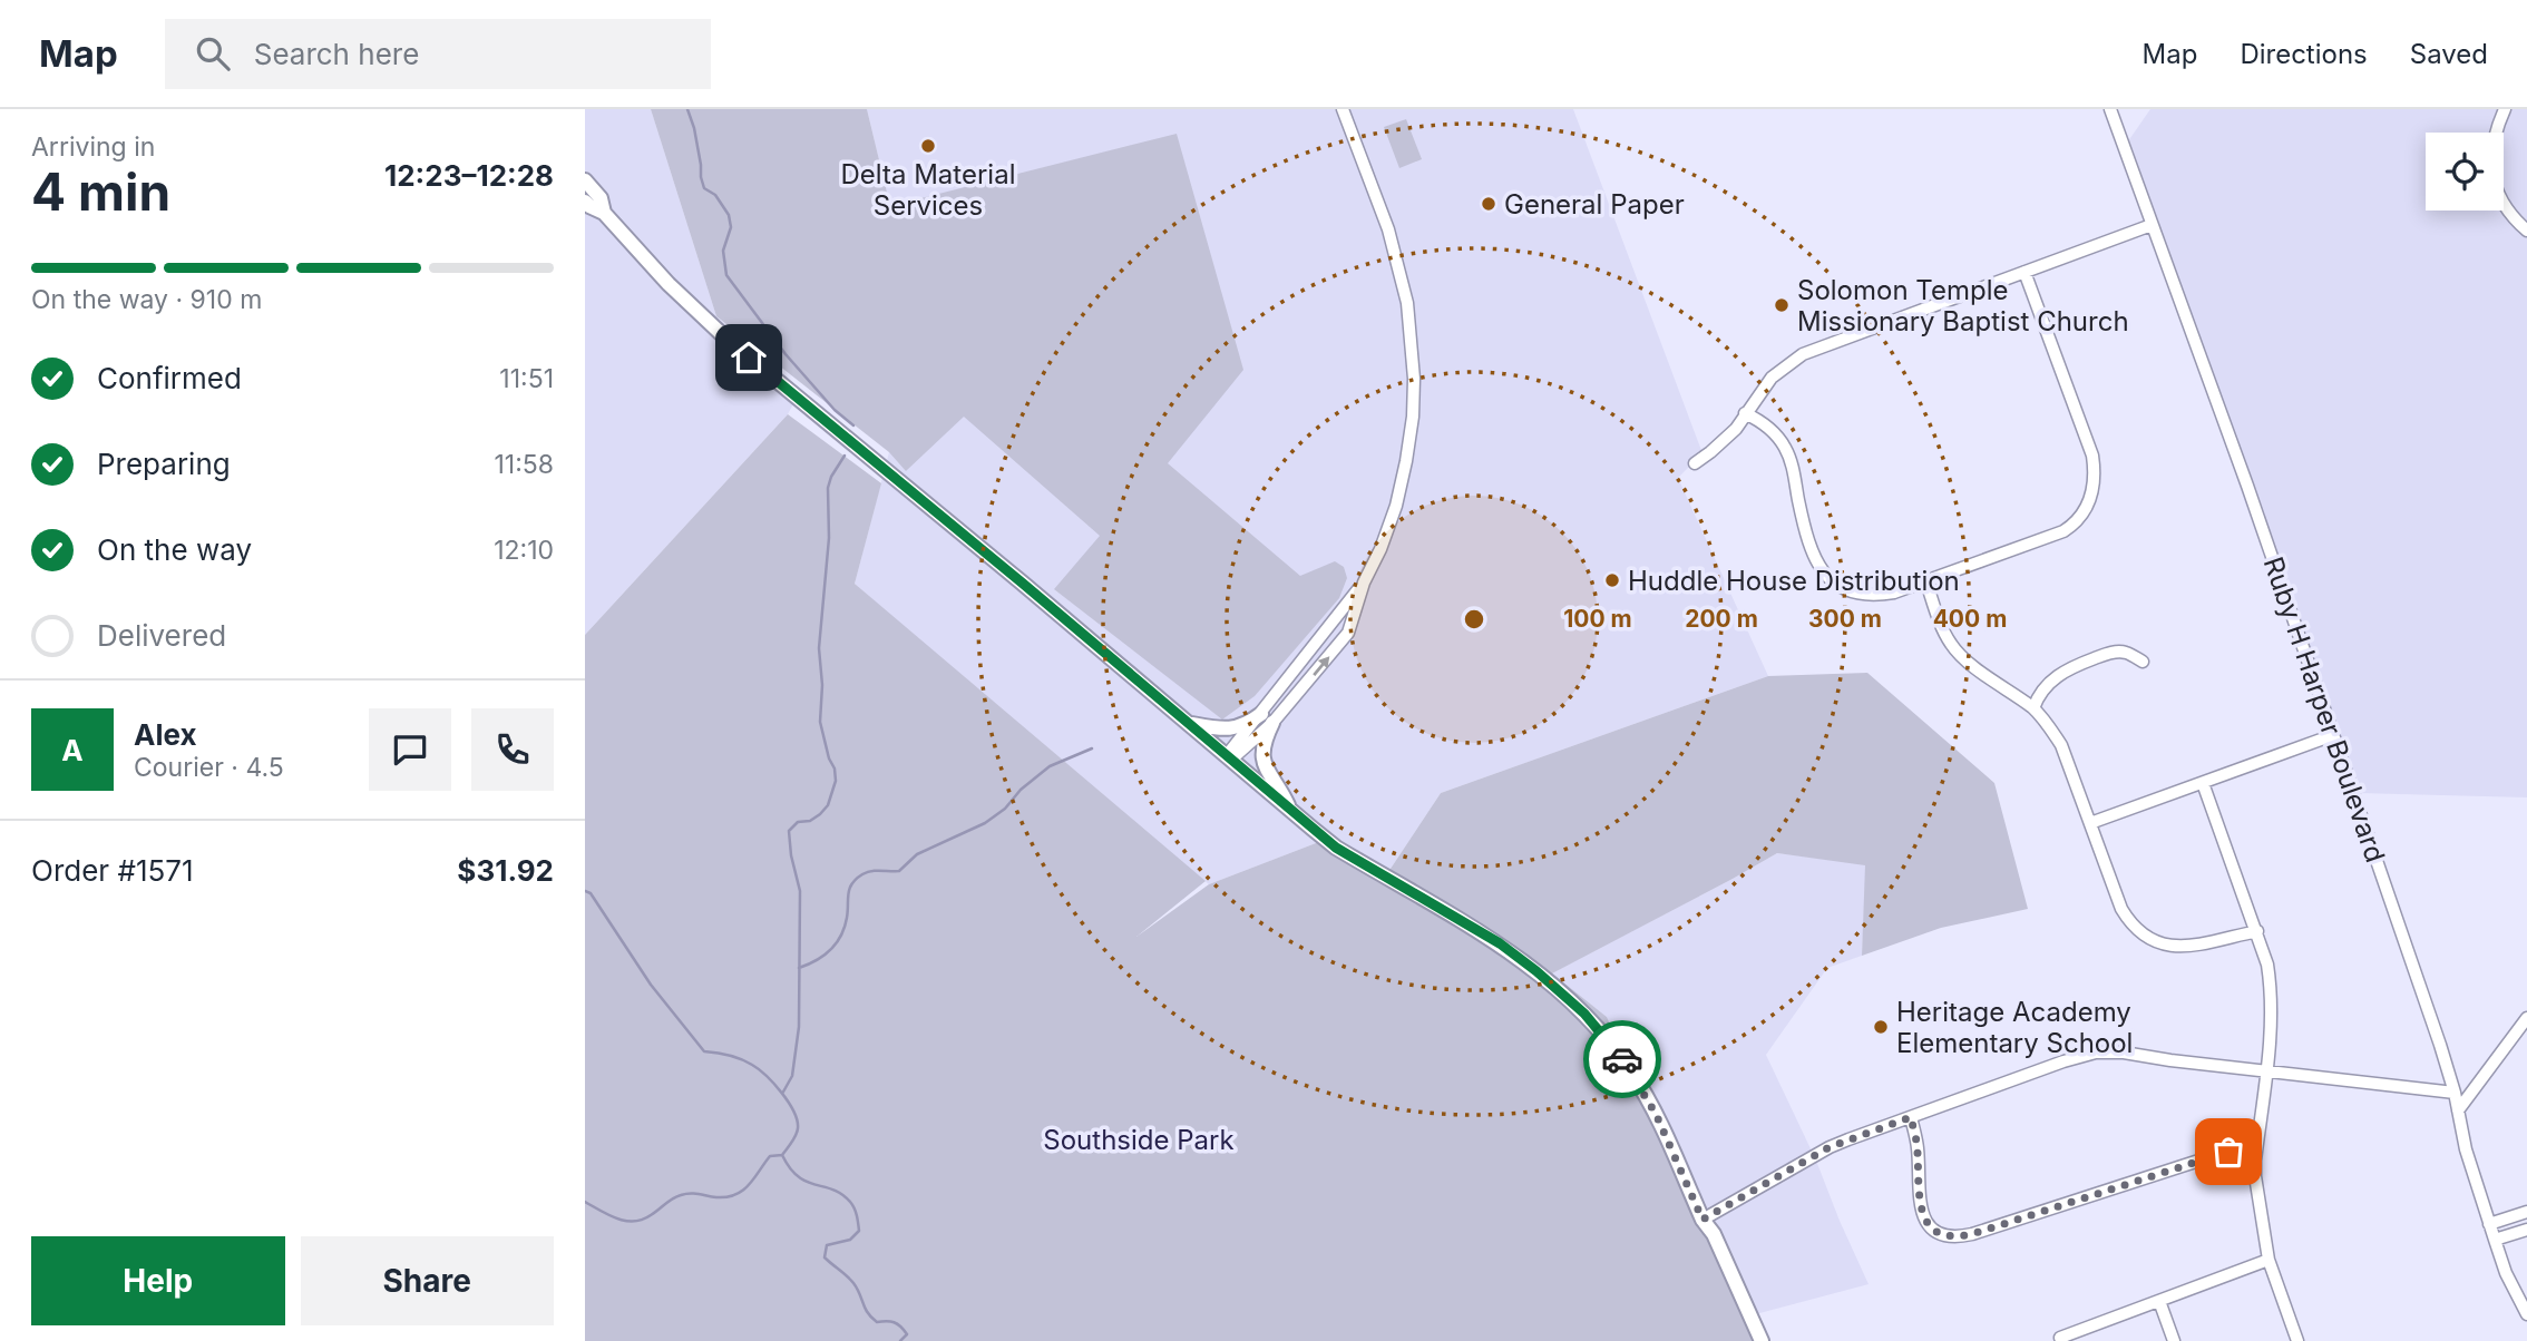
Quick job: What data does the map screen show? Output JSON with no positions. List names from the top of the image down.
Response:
{
  "streets": {
    "street": ["Ruby H Harper Boulevard"]
  },
  "parks": ["Southside Park"],
  "places": [
    "Delta Material Services",
    "General Paper",
    "Solomon Temple Missionary Baptist Church",
    "Huddle House Distribution",
    "Heritage Academy Elementary School"
  ],
  "page": {
    "header": "Map",
    "search": "Search here",
    "nav": ["Map", "Directions", "Saved"],
    "heading": ["4 min", "Arriving in", "12:23–12:28"],
    "panel": [
      "Alex",
      "Courier · 4.5",
      "Order #1571",
      "$31.92"
    ],
    "bar": "On the way · 910 m",
    "list": [
      ["Confirmed", "11:51"],
      ["Preparing", "11:58"],
      ["On the way", "12:10"],
      "Delivered"
    ],
    "round": "A",
    "buttons": ["Help", "Share"]
  },
  "rings": [
    "100 m",
    "200 m",
    "300 m",
    "400 m"
  ]
}
